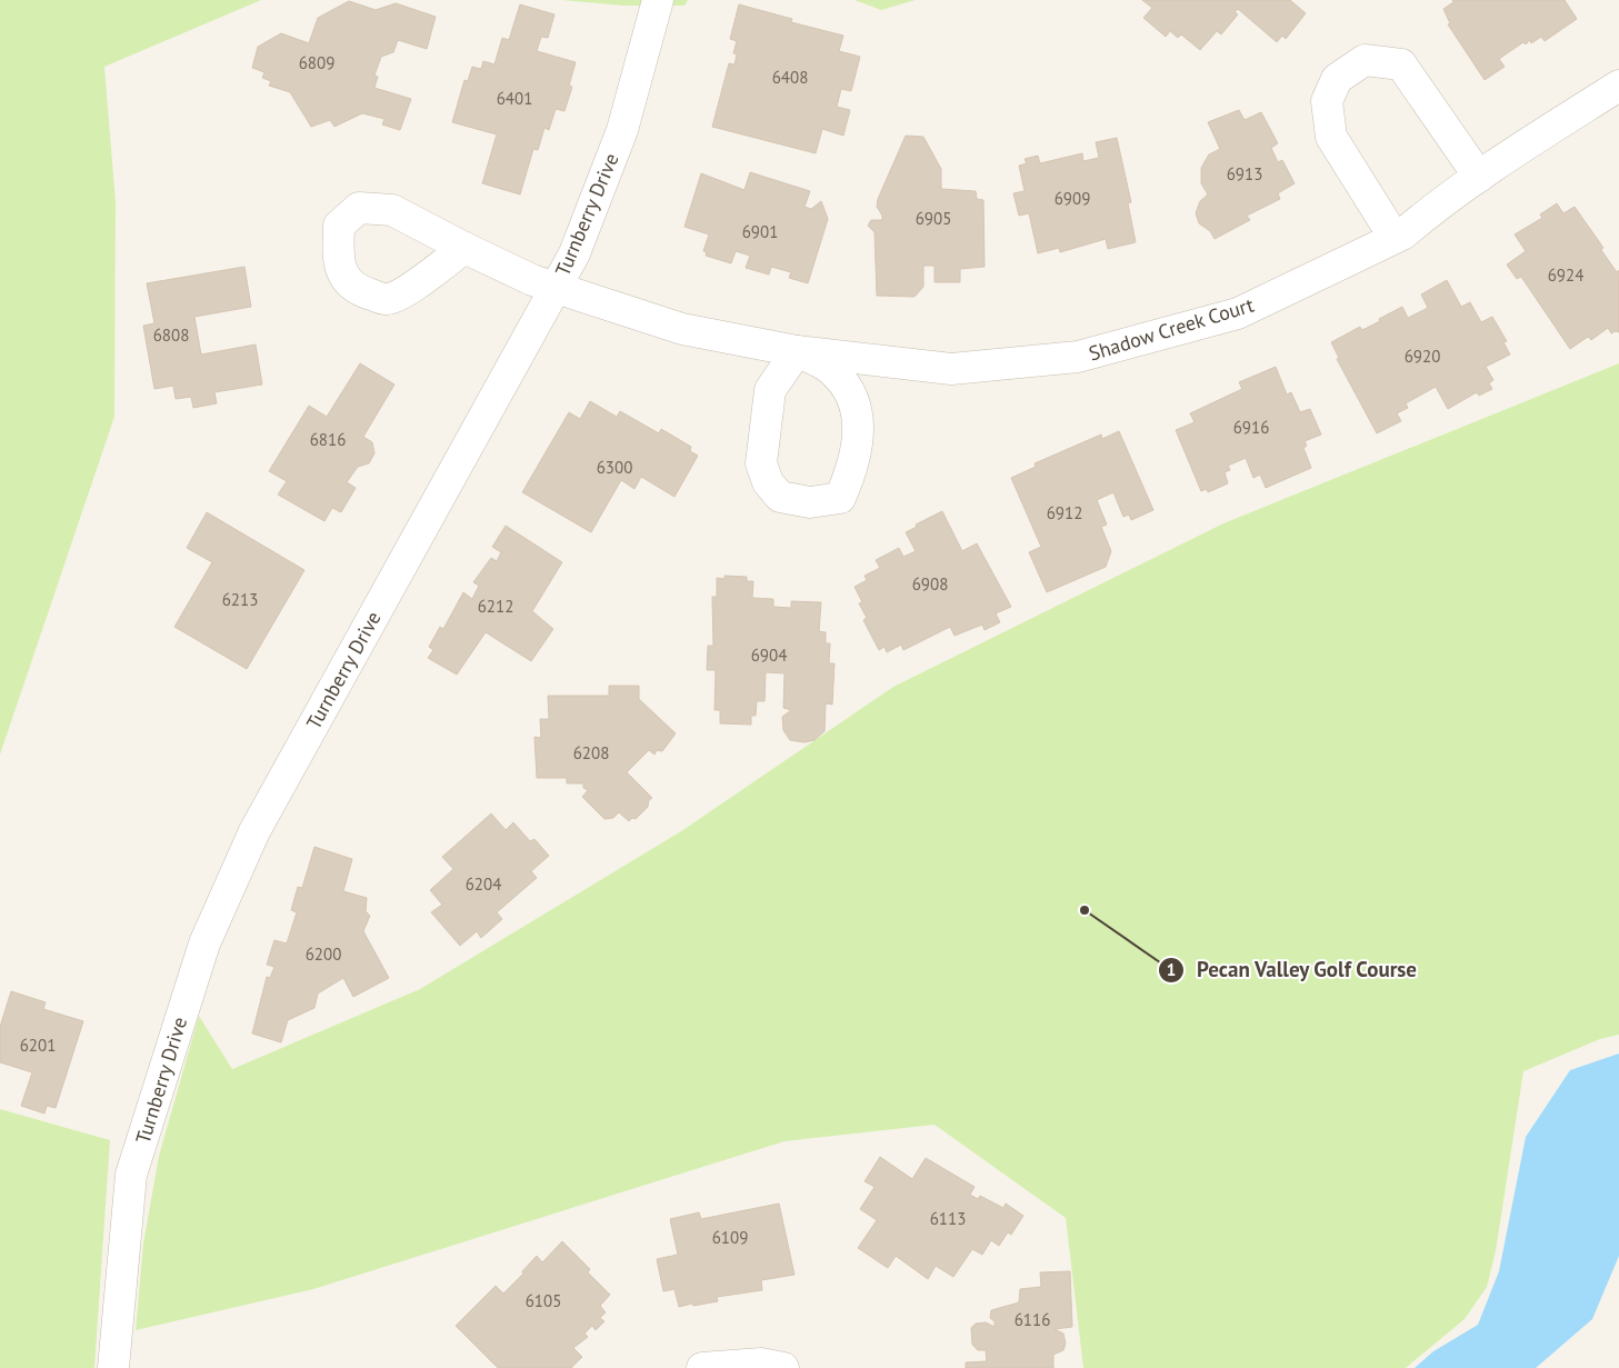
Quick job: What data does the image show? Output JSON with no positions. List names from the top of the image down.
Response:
{
  "streets": {
    "street": ["Turnberry Drive", "Shadow Creek Court"]
  },
  "crossings": [
    ["Turnberry Drive", "Shadow Creek Court"]
  ],
  "places": ["Pecan Valley Golf Course"],
  "house_numbers": [
    "6809",
    "6408",
    "6401",
    "6913",
    "6909",
    "6905",
    "6901",
    "6924",
    "6808",
    "6920",
    "6916",
    "6816",
    "6300",
    "6912",
    "6908",
    "6213",
    "6212",
    "6904",
    "6208",
    "6204",
    "6200",
    "6201",
    "6113",
    "6109",
    "6105",
    "6116"
  ]
}
